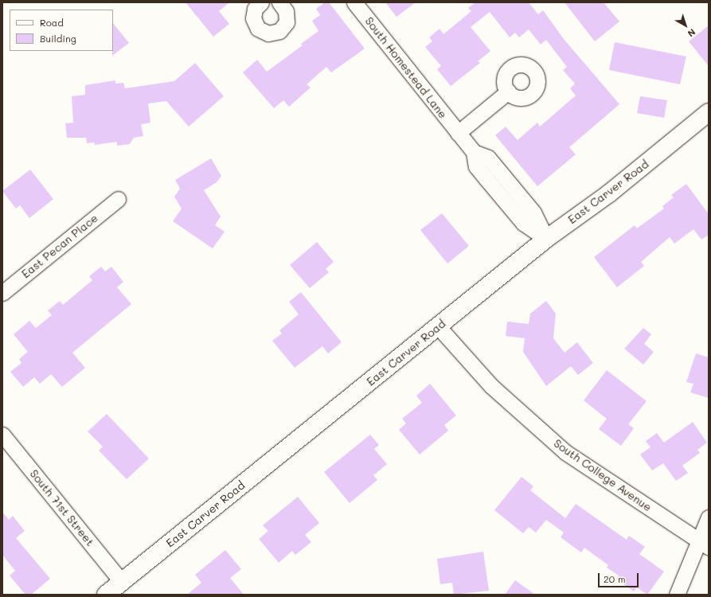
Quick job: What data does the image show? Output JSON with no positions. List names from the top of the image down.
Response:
{
  "streets": {
    "street": [
      "South Homestead Lane",
      "East Carver Road",
      "East Pecan Place",
      "South College Avenue",
      "South 71st Street"
    ]
  },
  "crossings": [
    ["South Homestead Lane", "East Carver Road"],
    ["East Carver Road", "South College Avenue"],
    ["East Carver Road", "South 71st Street"]
  ],
  "legend": ["Road", "Building"],
  "scale_bar": "20 m",
  "north": "bottom right"
}
